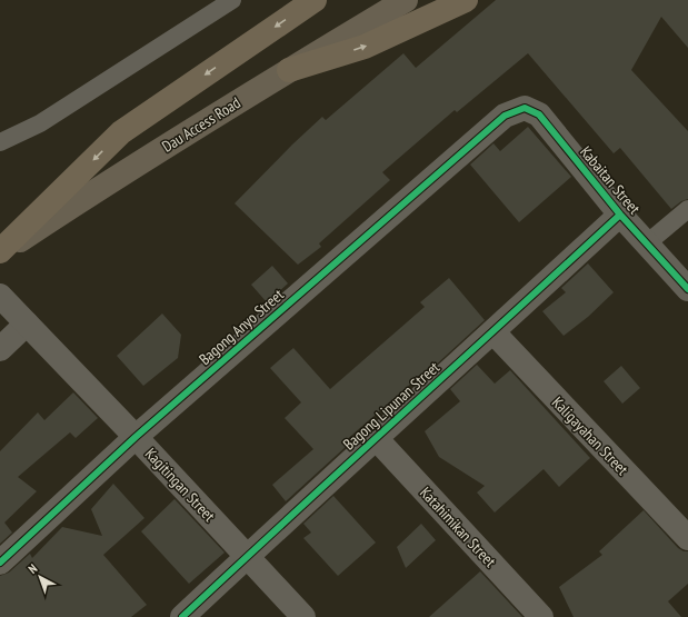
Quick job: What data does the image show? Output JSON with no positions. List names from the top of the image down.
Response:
{
  "streets": {
    "main road": ["Dau Access Road"],
    "street": [
      "Kabaitan Street",
      "Bagong Anyo Street",
      "Bagong Lipunan Street",
      "Kaligayahan Street",
      "Kagitingan Street",
      "Katahimikan Street"
    ]
  },
  "crossings": [
    ["Kabaitan Street", "Bagong Anyo Street"],
    ["Kabaitan Street", "Bagong Lipunan Street"],
    ["Bagong Anyo Street", "Kagitingan Street"],
    ["Bagong Lipunan Street", "Kaligayahan Street"],
    ["Bagong Lipunan Street", "Kagitingan Street"],
    ["Bagong Lipunan Street", "Katahimikan Street"]
  ],
  "north": "top left"
}
